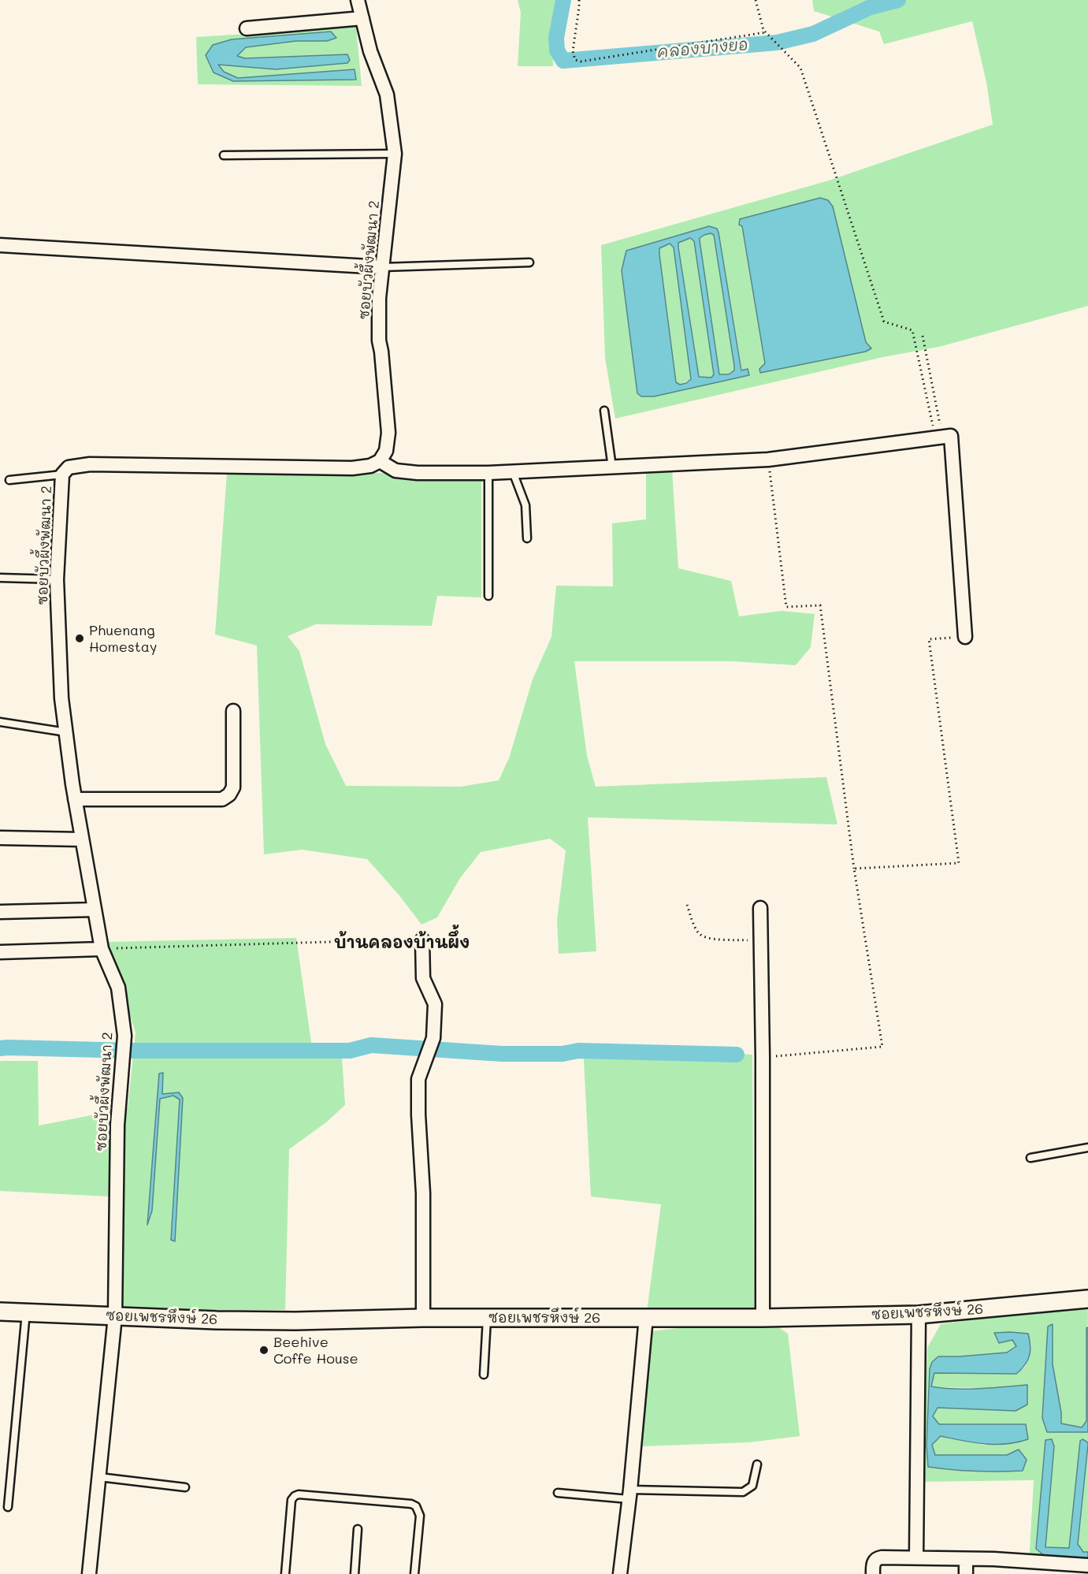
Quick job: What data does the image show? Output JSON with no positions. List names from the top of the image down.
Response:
{
  "streets": {
    "street": ["ซอยบัวผึ้งพัฒนา 2", "ซอยเพชรหึงษ์ 26"]
  },
  "crossings": [
    ["ซอยบัวผึ้งพัฒนา 2", "ซอยเพชรหึงษ์ 26"]
  ],
  "districts": ["บ้านคลองบ้านผึ้ง"],
  "water": ["คลองบางยอ"],
  "places": ["Phuenang Homestay", "Beehive Coffe House"]
}
